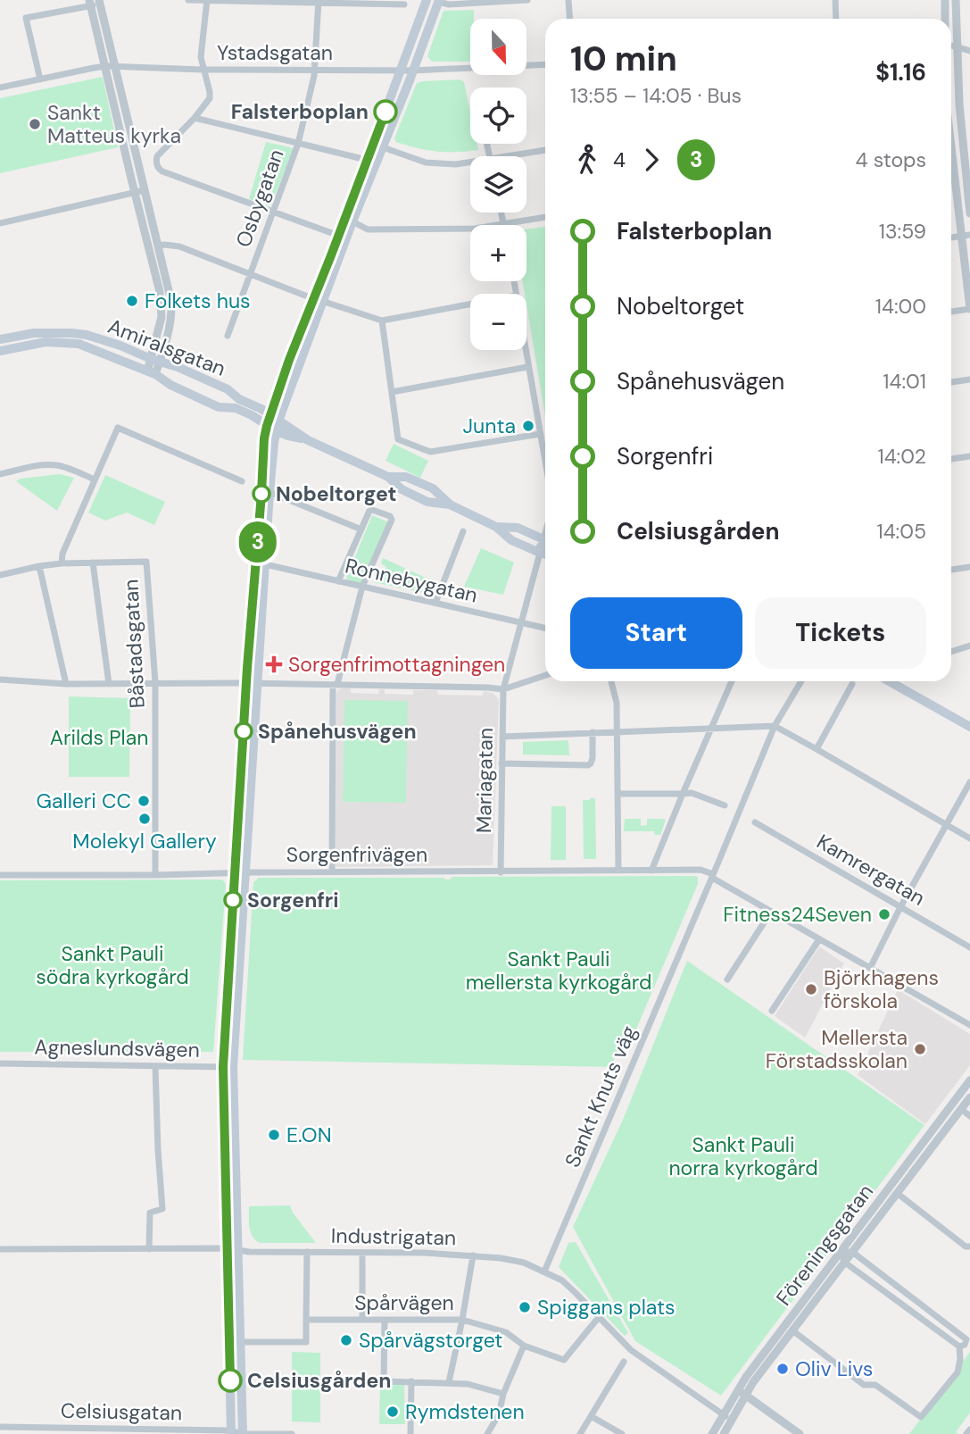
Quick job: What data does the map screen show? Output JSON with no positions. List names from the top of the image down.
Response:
{
  "streets": {
    "main road": ["Amiralsgatan"],
    "street": [
      "Ystadsgatan",
      "Osbygatan",
      "Ronnebygatan",
      "Båstadsgatan",
      "Mariagatan",
      "Sorgenfrivägen",
      "Kamrergatan",
      "Agneslundsvägen",
      "Sankt Knuts väg",
      "Industrigatan",
      "Föreningsgatan",
      "Spårvägen",
      "Celsiusgatan"
    ]
  },
  "crossings": [
    ["Ystadsgatan", "Osbygatan"],
    ["Amiralsgatan", "Mariagatan"],
    ["Ronnebygatan", "Mariagatan"],
    ["Båstadsgatan", "Sorgenfrivägen"],
    ["Mariagatan", "Sorgenfrivägen"],
    ["Sorgenfrivägen", "Sankt Knuts väg"],
    ["Sankt Knuts väg", "Industrigatan"],
    ["Industrigatan", "Föreningsgatan"],
    ["Industrigatan", "Spårvägen"]
  ],
  "parks": [
    "Arilds Plan",
    "Sankt Pauli södra kyrkogård",
    "Sankt Pauli mellersta kyrkogård",
    "Sankt Pauli norra kyrkogård"
  ],
  "places": {
    "other": [
      "Falsterboplan",
      "Sankt Matteus kyrka",
      "Folkets hus",
      "Junta",
      "Nobeltorget",
      "Spånehusvägen",
      "Galleri CC",
      "Molekyl Gallery",
      "Sorgenfri",
      "Fitness24Seven",
      "Björkhagens förskola",
      "Mellersta Förstadsskolan",
      "E.ON",
      "Spiggans plats",
      "Spårvägstorget",
      "Oliv Livs",
      "Celsiusgården",
      "Rymdstenen"
    ],
    "health": ["Sorgenfrimottagningen"]
  },
  "lines": ["bus line 3"],
  "north": "bottom",
  "page": {
    "on_map": "3",
    "map_buttons": ["+", "−"],
    "heading": ["10 min", "13:55 – 14:05 · Bus", "$1.16"],
    "legs": ["4", "3", "4 stops"],
    "list": [
      {
        "name": "Falsterboplan",
        "value": "13:59"
      },
      {
        "name": "Nobeltorget",
        "value": "14:00"
      },
      {
        "name": "Spånehusvägen",
        "value": "14:01"
      },
      {
        "name": "Sorgenfri",
        "value": "14:02"
      },
      {
        "name": "Celsiusgården",
        "value": "14:05"
      }
    ],
    "buttons": ["Start", "Tickets"]
  }
}
